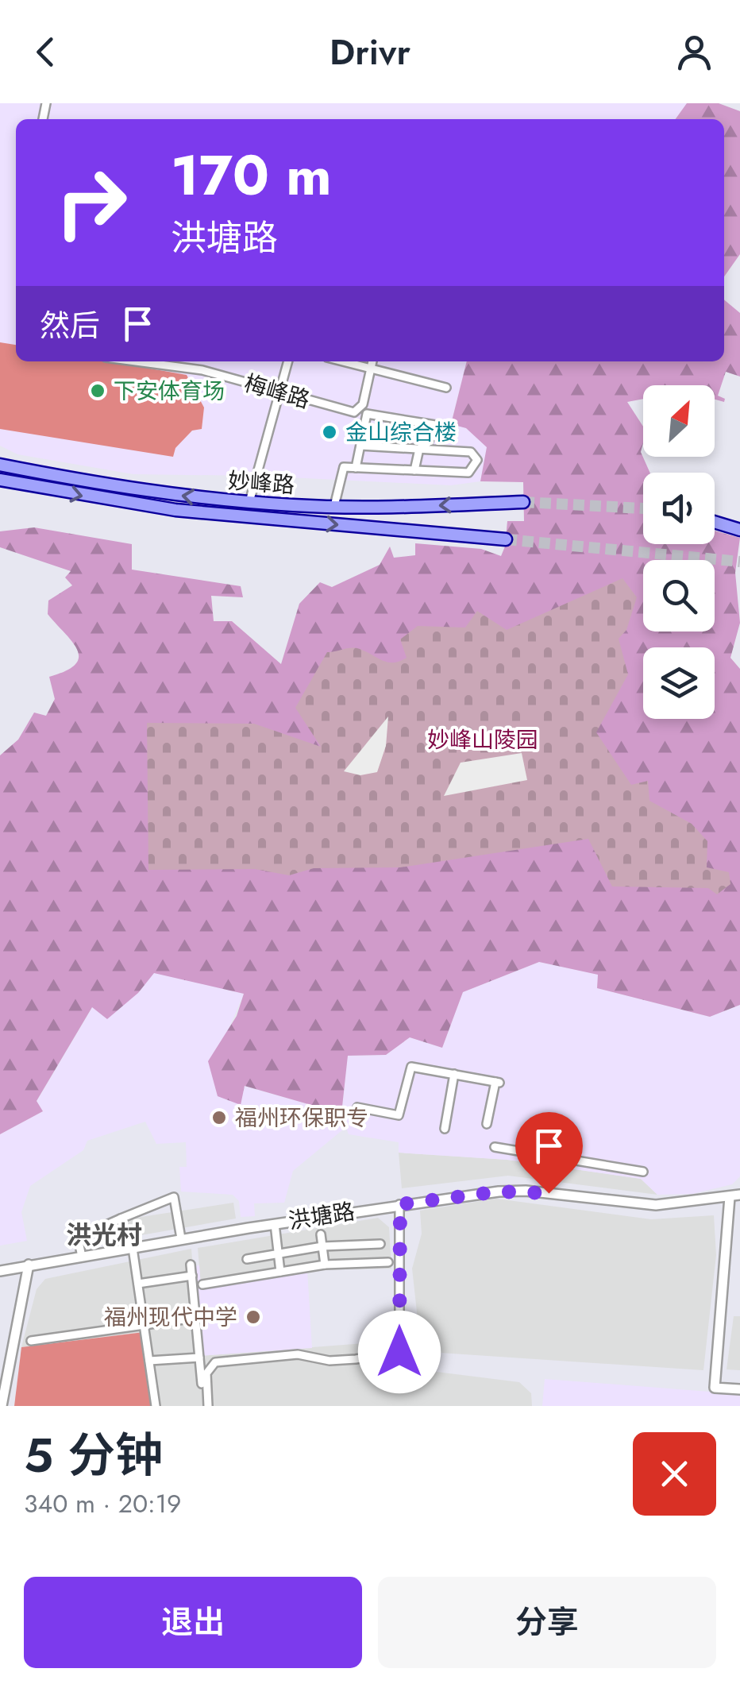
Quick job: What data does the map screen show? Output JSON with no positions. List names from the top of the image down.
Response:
{
  "streets": {
    "main road": ["妙峰路"],
    "street": ["梅峰路", "洪塘路"]
  },
  "districts": ["洪光村"],
  "parks": ["妙峰山陵园"],
  "places": [
    "下安体育场",
    "金山综合楼",
    "福州环保职专",
    "福州现代中学"
  ],
  "north": "top right",
  "page": {
    "header": "Drivr",
    "turn": ["170 m", "洪塘路"],
    "then": "然后",
    "heading": ["5 分钟", "340 m · 20:19"],
    "buttons": ["退出", "分享"]
  }
}
